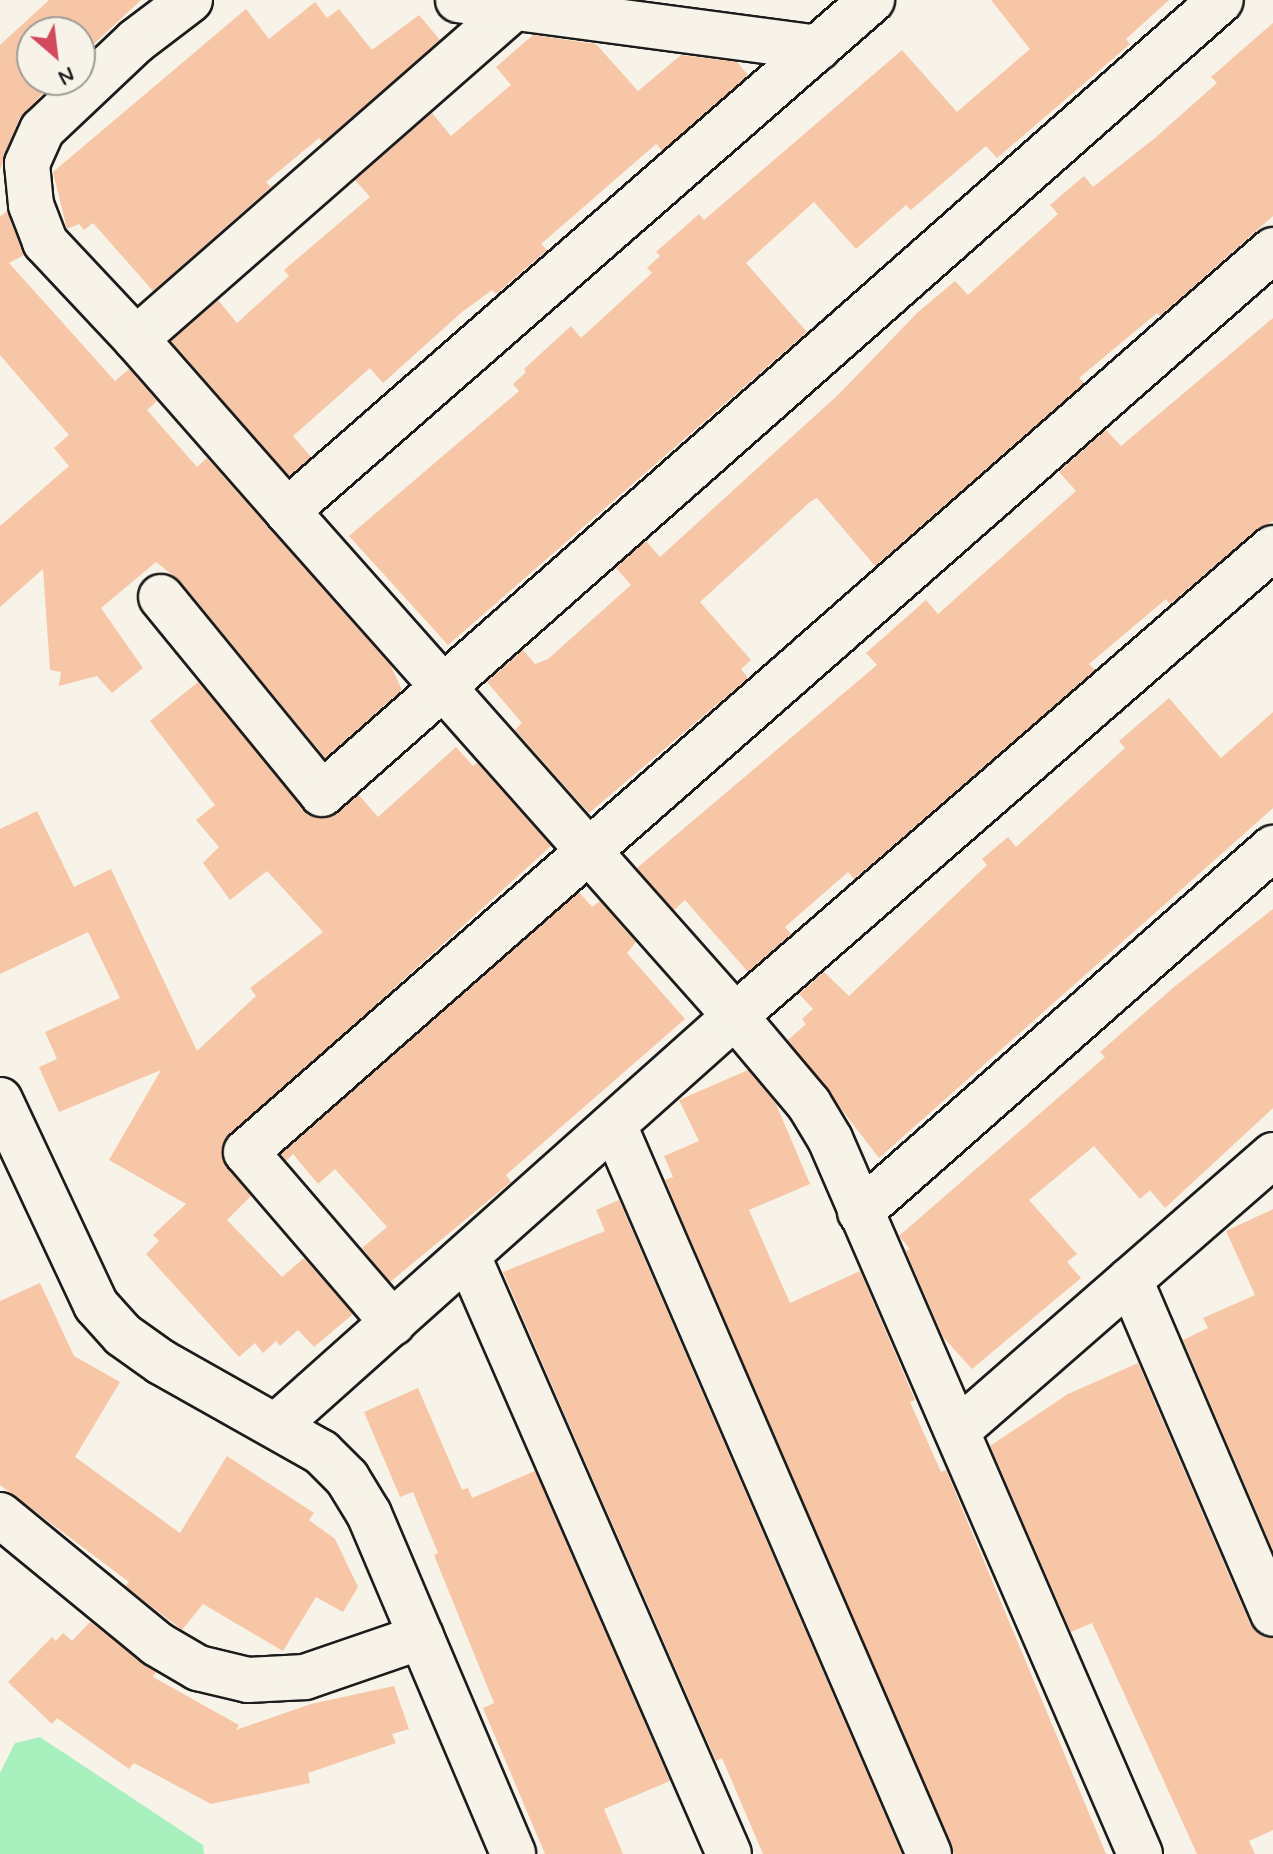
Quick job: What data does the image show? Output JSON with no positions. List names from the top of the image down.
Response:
{
  "north": "bottom right"
}
